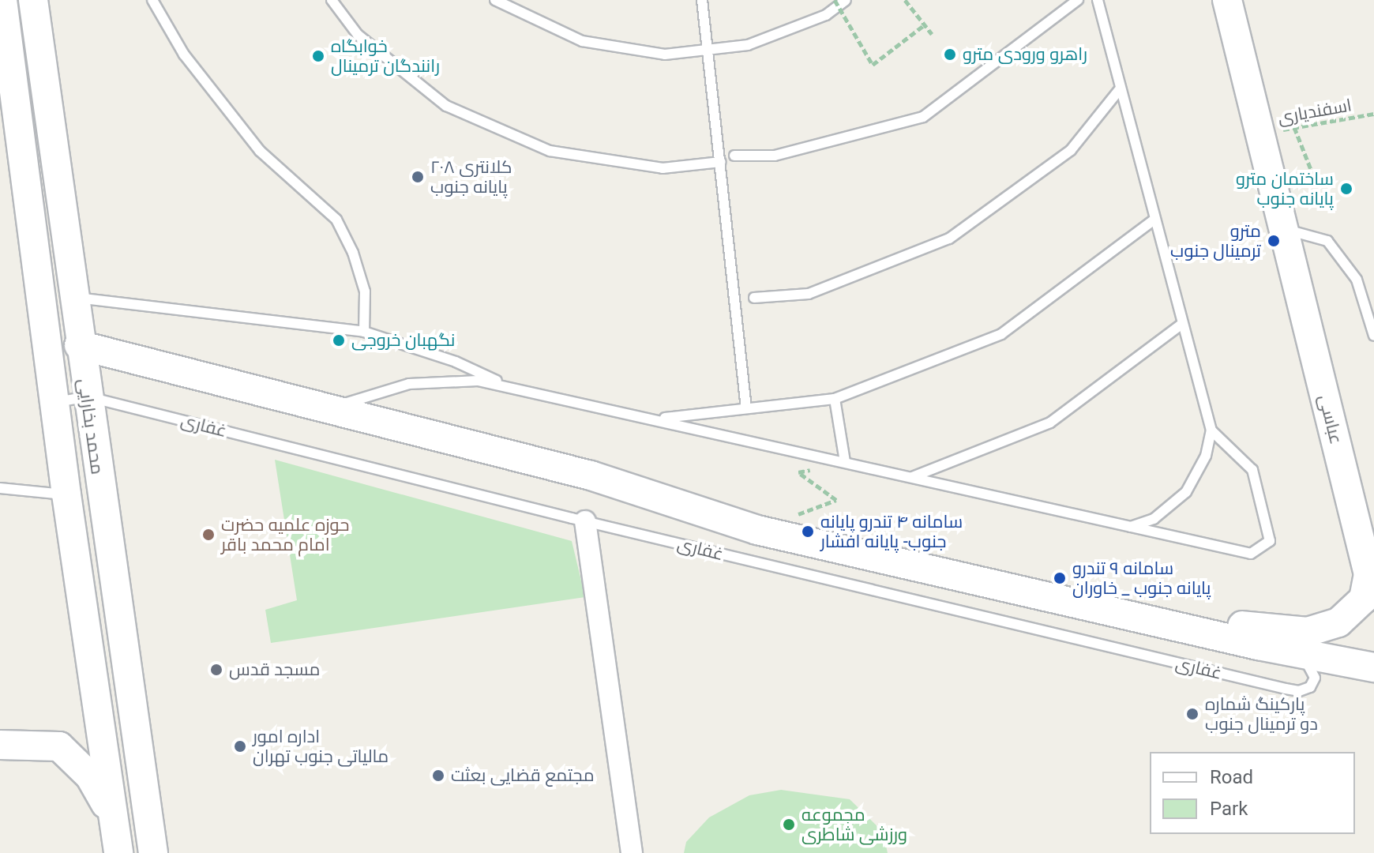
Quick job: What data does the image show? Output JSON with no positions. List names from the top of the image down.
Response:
{
  "streets": {
    "street": ["عباسی", "غفاری", "محمد بخارایی"],
    "path": ["اسفندیاری"]
  },
  "crossings": [
    ["اسفندیاری", "عباسی"],
    ["عباسی", "غفاری"],
    ["غفاری", "محمد بخارایی"]
  ],
  "places": [
    "راهرو ورودی مترو",
    "خوابگاه رانندگان ترمینال",
    "کلانتری ۲۰۸ پایانه جنوب",
    "ساختمان مترو پایانه جنوب",
    "مترو ترمینال جنوب",
    "نگهبان خروجی",
    "سامانه ۴ تندرو پایانه جنوب- پایانه افشار",
    "حوزه علمیه حضرت امام محمد باقر",
    "سامانه ۹ تندرو پایانه جنوب _ خاوران",
    "مسجد قدس",
    "پارکینگ شماره دو ترمینال جنوب",
    "اداره امور مالیاتی جنوب تهران",
    "مجتمع قضایی بعثت",
    "مجموعه ورزشی شاطری"
  ],
  "legend": ["Road", "Park"]
}
